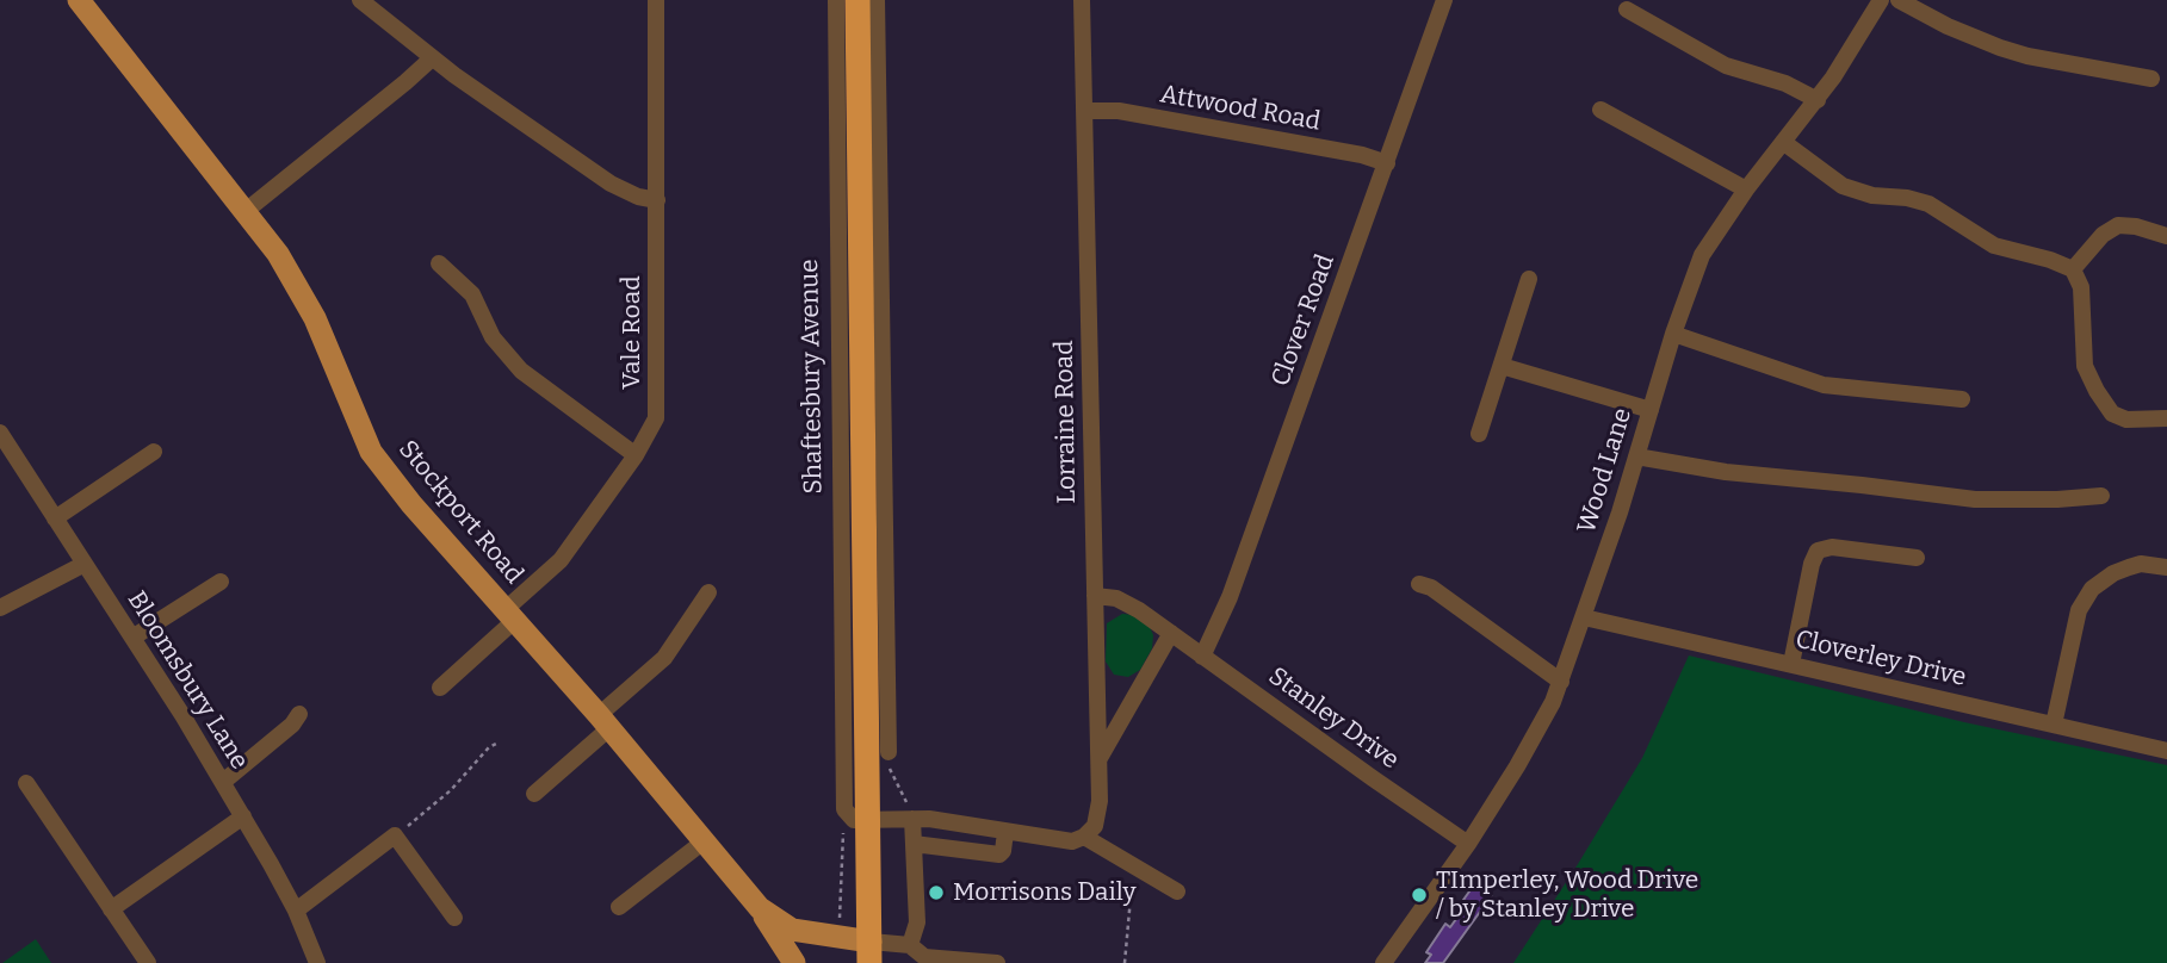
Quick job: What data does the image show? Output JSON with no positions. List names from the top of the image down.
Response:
{
  "streets": {
    "highway": ["Shaftesbury Avenue"],
    "main road": ["Stockport Road"],
    "street": [
      "Attwood Road",
      "Clover Road",
      "Vale Road",
      "Lorraine Road",
      "Wood Lane",
      "Cloverley Drive",
      "Bloomsbury Lane",
      "Stanley Drive"
    ]
  },
  "crossings": [
    ["Attwood Road", "Clover Road"],
    ["Attwood Road", "Lorraine Road"],
    ["Clover Road", "Stanley Drive"],
    ["Vale Road", "Stockport Road"],
    ["Shaftesbury Avenue", "Stockport Road"],
    ["Lorraine Road", "Stanley Drive"],
    ["Wood Lane", "Cloverley Drive"],
    ["Wood Lane", "Stanley Drive"]
  ],
  "places": ["Morrisons Daily", "TImperley, Wood Drive / by Stanley Drive"]
}
